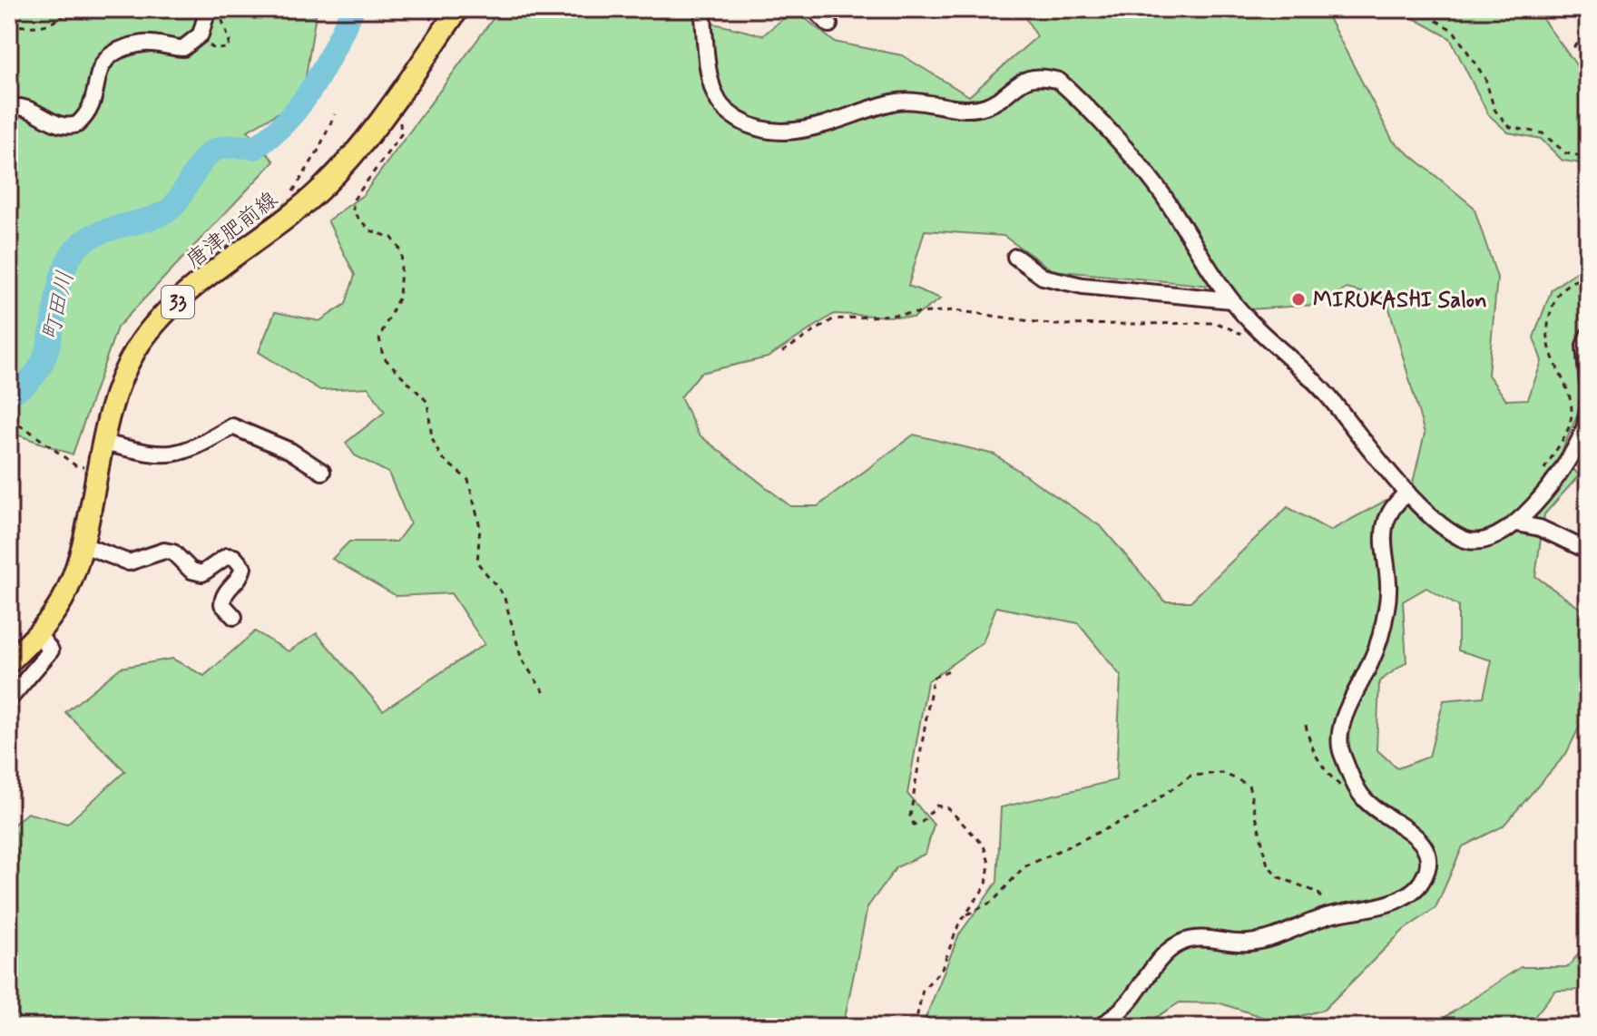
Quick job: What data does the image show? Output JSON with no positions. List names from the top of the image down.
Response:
{
  "streets": {
    "main road": ["唐津肥前線", "33"]
  },
  "water": ["町田川"],
  "places": ["MIRUKASHI Salon"]
}
